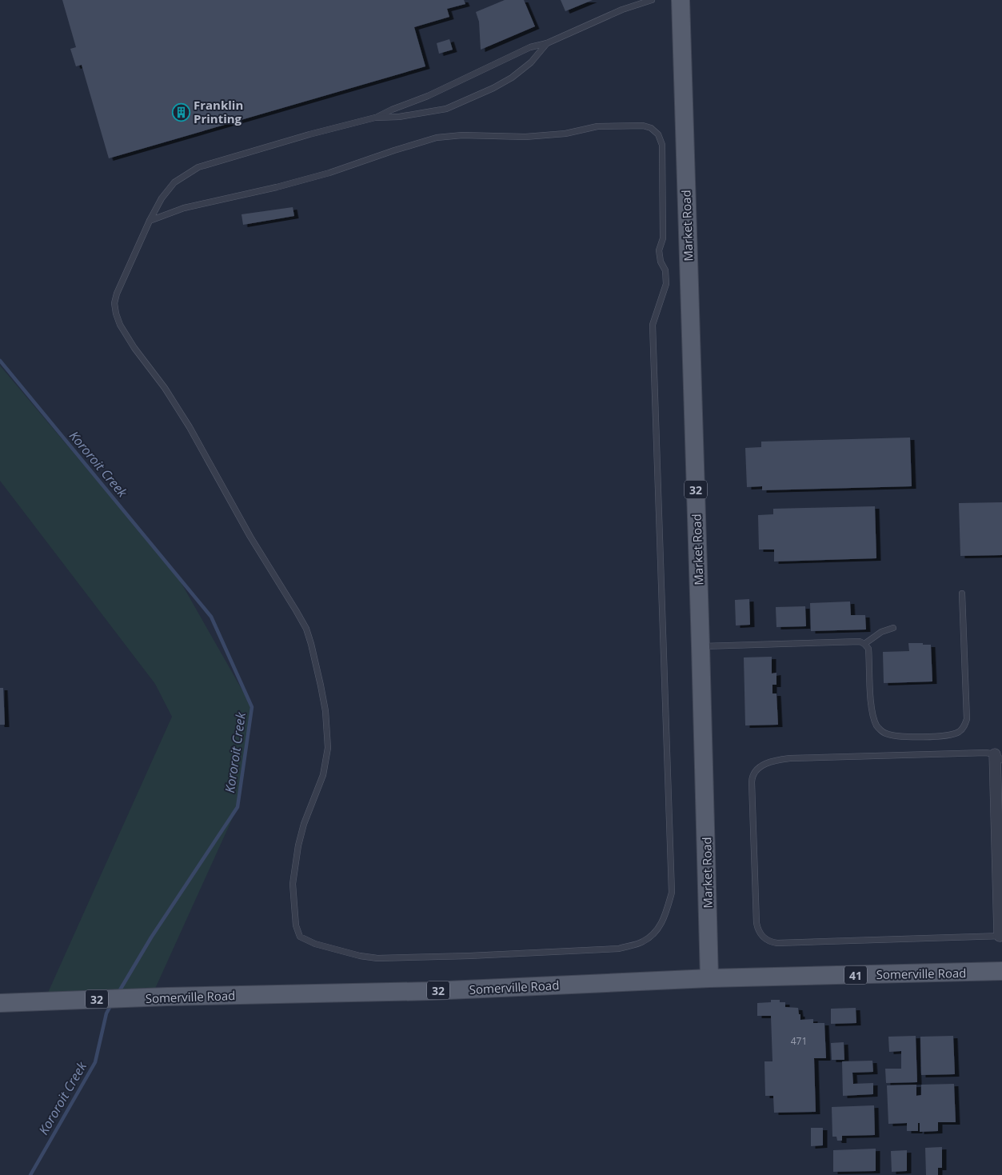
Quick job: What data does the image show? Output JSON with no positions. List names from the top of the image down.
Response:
{
  "streets": {
    "main road": [
      "Market Road",
      "32",
      "Somerville Road",
      "41"
    ]
  },
  "crossings": [
    ["Market Road", "Somerville Road"]
  ],
  "water": ["Kororoit Creek"],
  "places": {
    "building": ["Franklin Printing"]
  },
  "house_numbers": ["471"]
}
